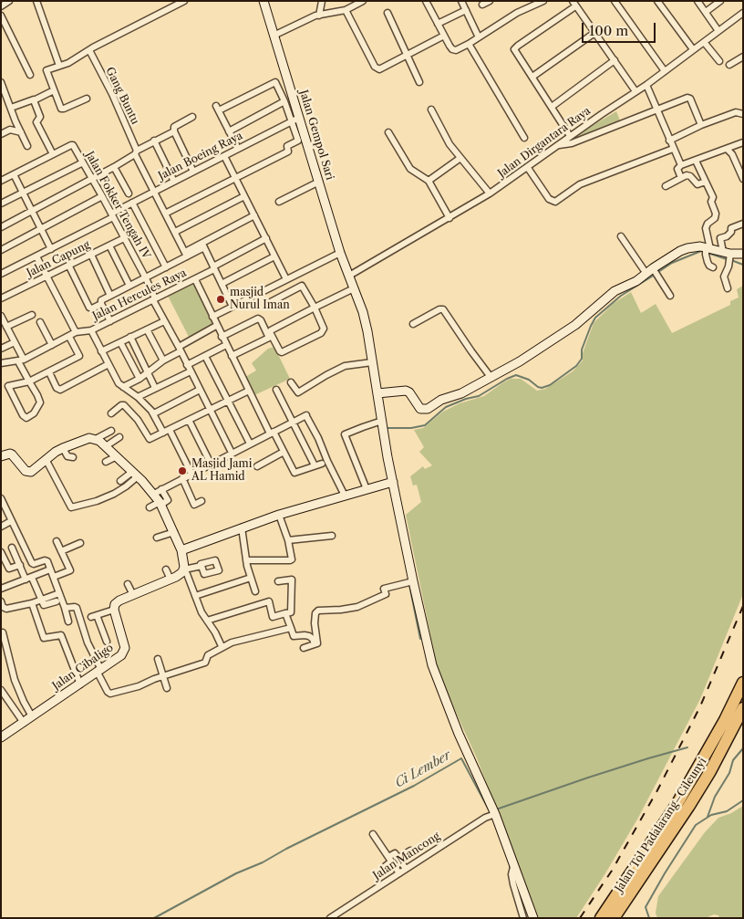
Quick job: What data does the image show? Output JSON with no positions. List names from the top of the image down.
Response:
{
  "streets": {
    "highway": ["Jalan Tol Padalarang–Cileunyi"],
    "street": [
      "Gang Buntu",
      "Jalan Gempol Sari",
      "Jalan Dirgantara Raya",
      "Jalan Boeing Raya",
      "Jalan Fokker Tengah IV",
      "Jalan Capung",
      "Jalan Hercules Raya",
      "Jalan Cibaligo",
      "Jalan Mancong"
    ]
  },
  "crossings": [
    ["Gang Buntu", "Jalan Boeing Raya"],
    ["Jalan Gempol Sari", "Jalan Dirgantara Raya"],
    ["Jalan Gempol Sari", "Jalan Boeing Raya"],
    ["Jalan Gempol Sari", "Jalan Mancong"],
    ["Jalan Boeing Raya", "Jalan Fokker Tengah IV"],
    ["Jalan Fokker Tengah IV", "Jalan Capung"],
    ["Jalan Fokker Tengah IV", "Jalan Hercules Raya"]
  ],
  "water": ["Ci Lember"],
  "places": ["masjid Nurul Iman", "Masjid Jami AL Hamid"],
  "scale_bar": "100 m"
}
